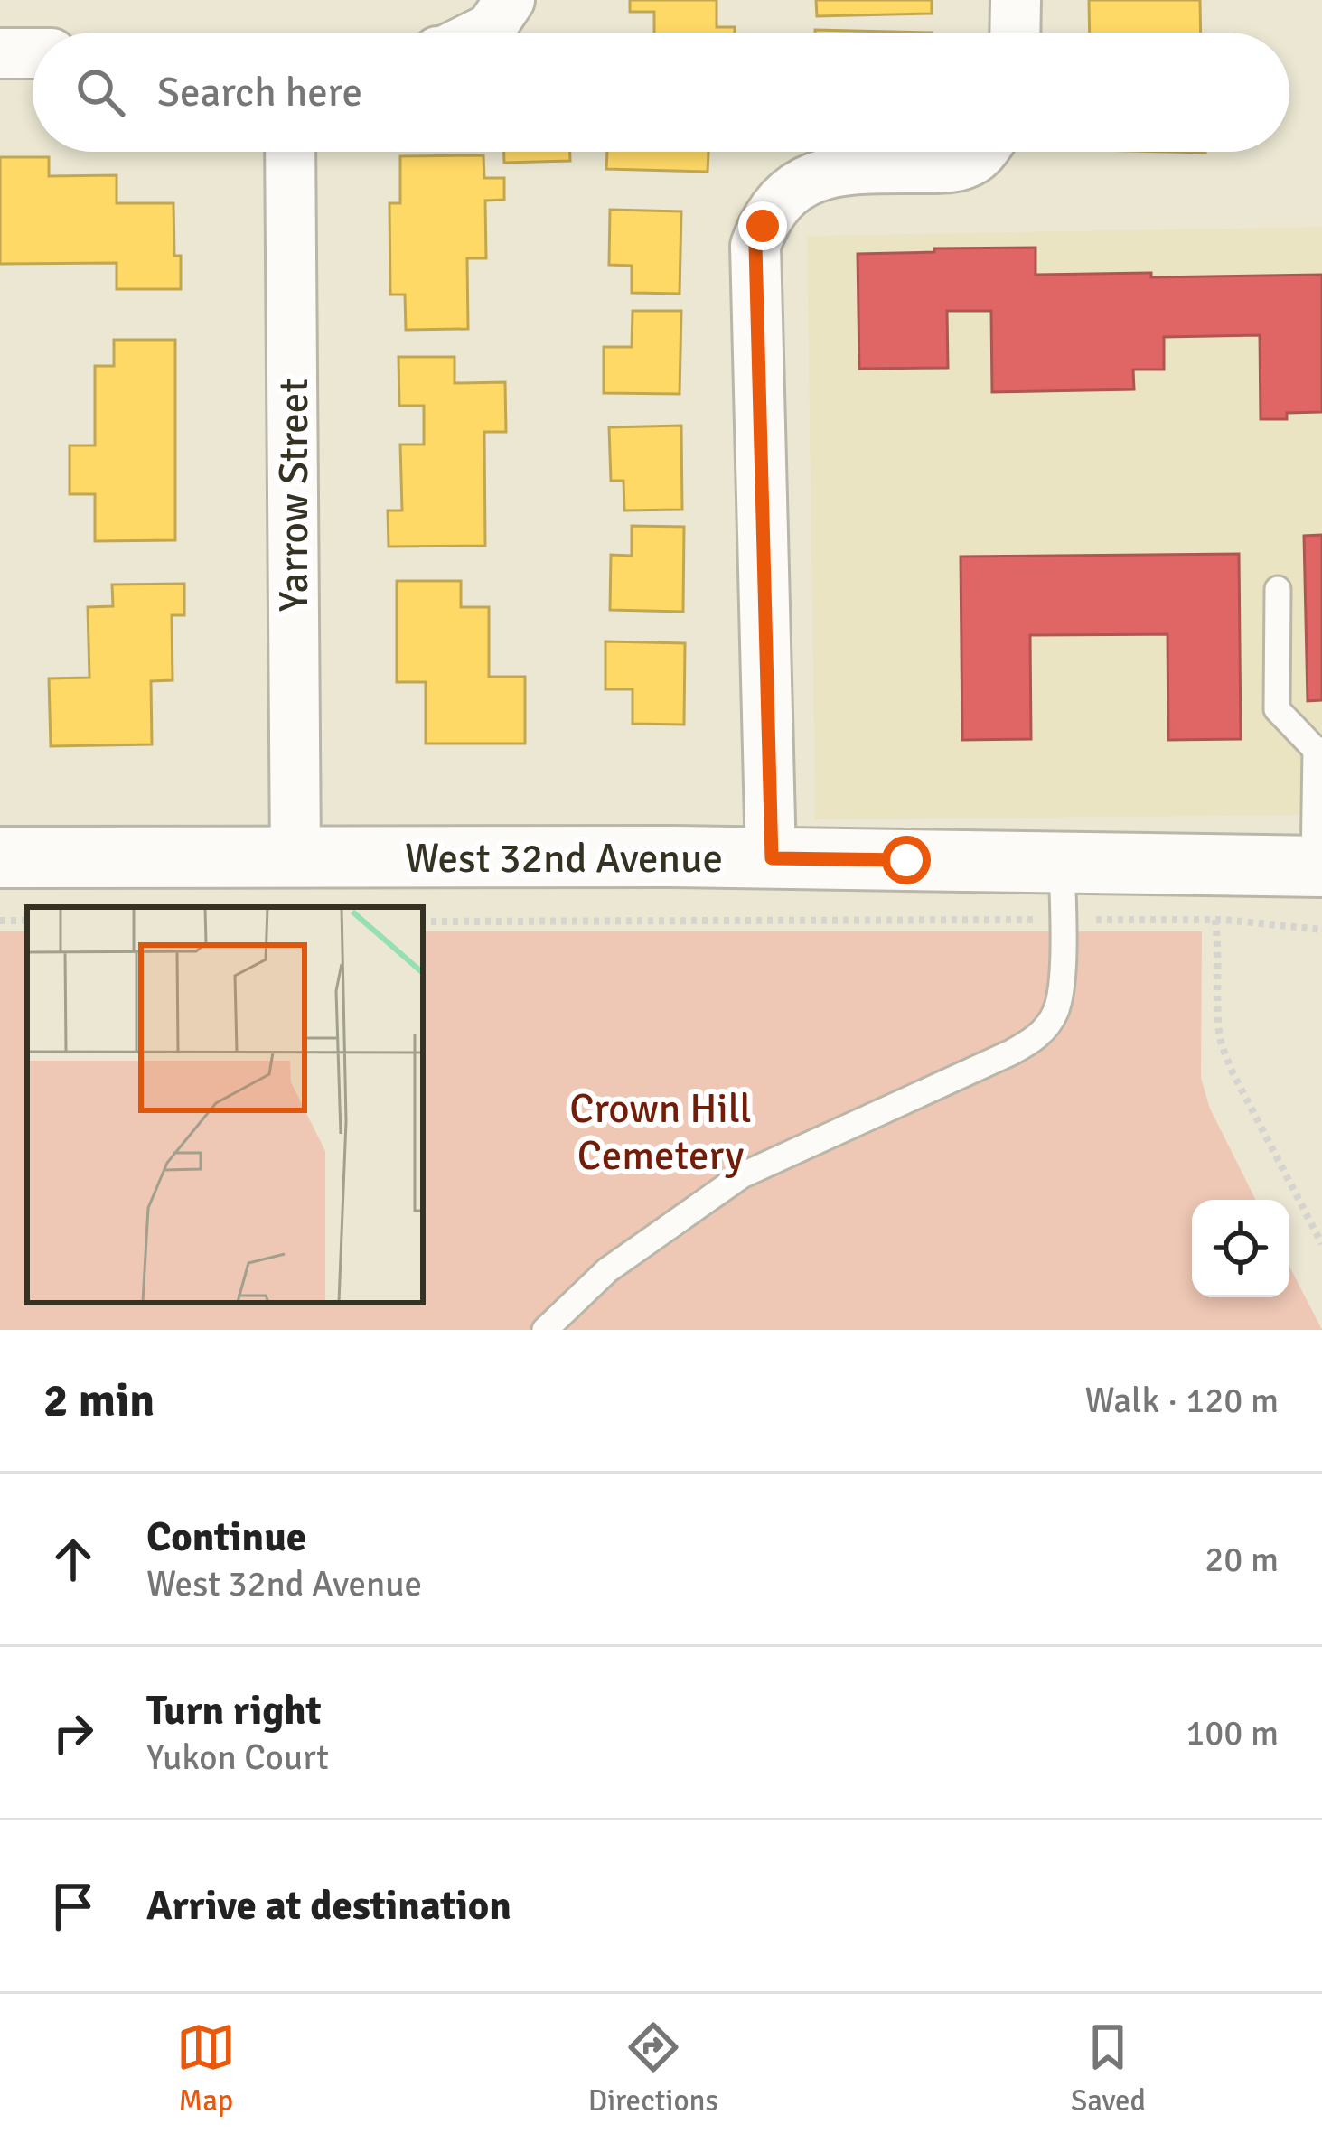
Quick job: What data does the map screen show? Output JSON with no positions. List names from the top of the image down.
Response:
{
  "streets": {
    "street": ["Yarrow Street", "West 32nd Avenue"]
  },
  "crossings": [
    ["Yarrow Street", "West 32nd Avenue"]
  ],
  "parks": ["Crown Hill Cemetery"],
  "page": {
    "search": "Search here",
    "heading": ["2 min", "Walk · 120 m"],
    "list": [
      ["Continue", "West 32nd Avenue", "20 m"],
      ["Turn right", "Yukon Court", "100 m"],
      "Arrive at destination"
    ],
    "nav": ["Map", "Directions", "Saved"]
  }
}
